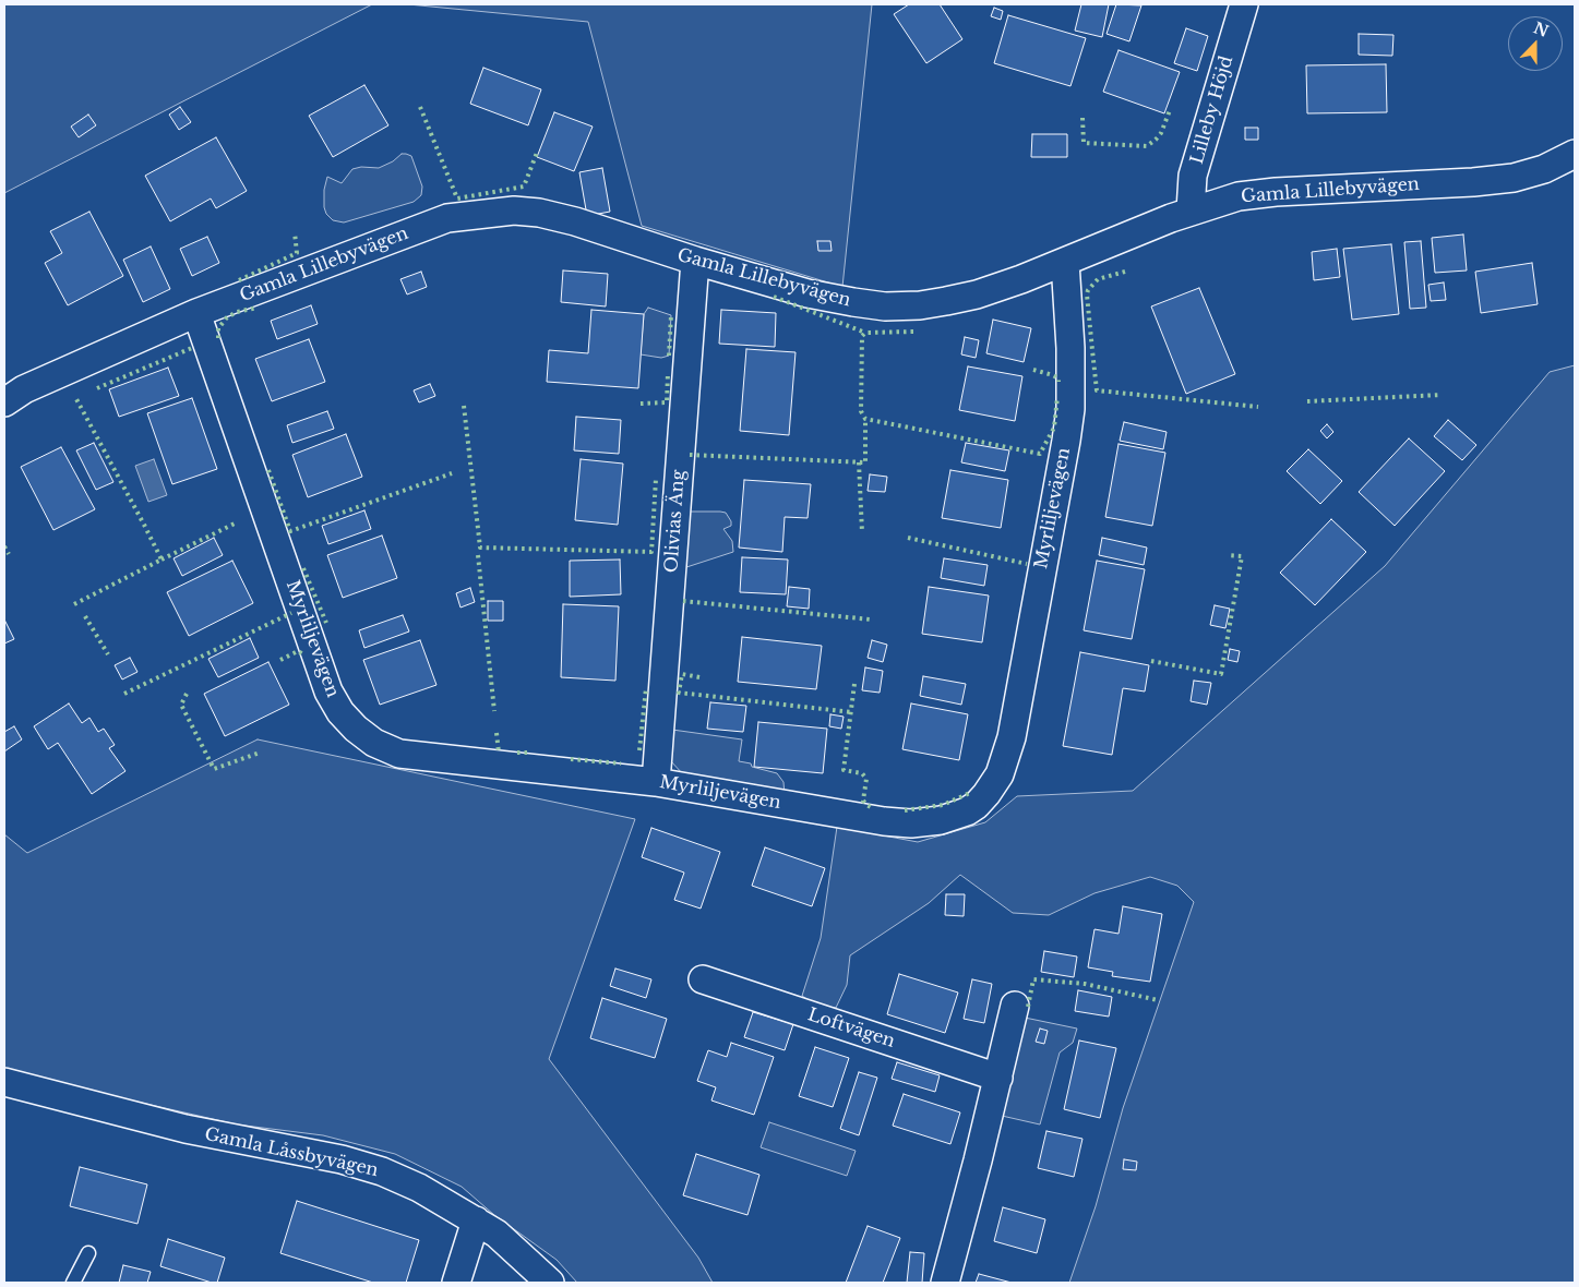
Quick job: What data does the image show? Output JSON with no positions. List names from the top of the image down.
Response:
{
  "streets": {
    "street": [
      "Lilleby Höjd",
      "Gamla Lillebyvägen",
      "Myrliljevägen",
      "Olivias Äng",
      "Loftvägen",
      "Gamla Låssbyvägen"
    ]
  },
  "crossings": [
    ["Lilleby Höjd", "Gamla Lillebyvägen"],
    ["Gamla Lillebyvägen", "Myrliljevägen"],
    ["Gamla Lillebyvägen", "Olivias Äng"],
    ["Myrliljevägen", "Olivias Äng"]
  ],
  "north": "top"
}
